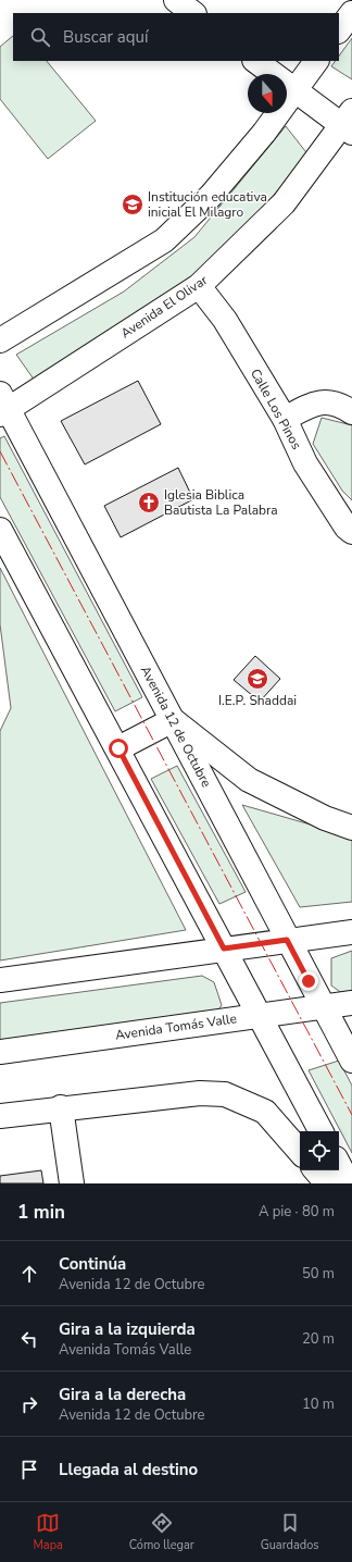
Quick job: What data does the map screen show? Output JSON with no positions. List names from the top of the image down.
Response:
{
  "streets": {
    "main road": [
      "Avenida El Olivar",
      "Calle Los Pinos",
      "Avenida 12 de Octubre",
      "Avenida Tomás Valle"
    ]
  },
  "crossings": [
    ["Avenida El Olivar", "Calle Los Pinos"],
    ["Avenida El Olivar", "Avenida 12 de Octubre"],
    ["Avenida 12 de Octubre", "Avenida Tomás Valle"]
  ],
  "places": {
    "school or university": ["Institución educativa inicial El Milagro", "I.E.P. Shaddai"],
    "church": ["Iglesia Biblica Bautista La Palabra"]
  },
  "north": "bottom",
  "page": {
    "search": "Buscar aquí",
    "heading": ["1 min", "A pie · 80 m"],
    "list": [
      ["Continúa", "Avenida 12 de Octubre", "50 m"],
      ["Gira a la izquierda", "Avenida Tomás Valle", "20 m"],
      ["Gira a la derecha", "Avenida 12 de Octubre", "10 m"],
      "Llegada al destino"
    ],
    "nav": ["Mapa", "Cómo llegar", "Guardados"]
  }
}
